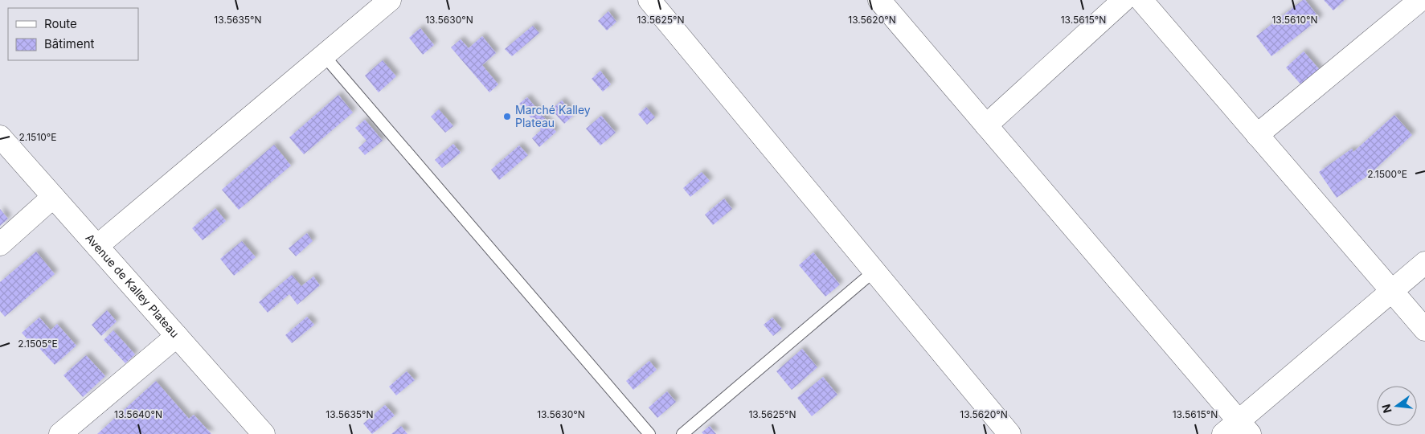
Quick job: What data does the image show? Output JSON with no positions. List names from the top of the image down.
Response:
{
  "streets": {
    "street": ["Avenue de Kalley Plateau"]
  },
  "places": ["Marché Kalley Plateau"],
  "legend": ["Route", "Bâtiment"],
  "north": "left",
  "coordinates": [
    "13.5635°N",
    "13.5630°N",
    "13.5625°N",
    "13.5620°N",
    "13.5615°N",
    "13.5610°N",
    "2.1510°E",
    "2.1500°E",
    "2.1505°E",
    "13.5640°N"
  ]
}
